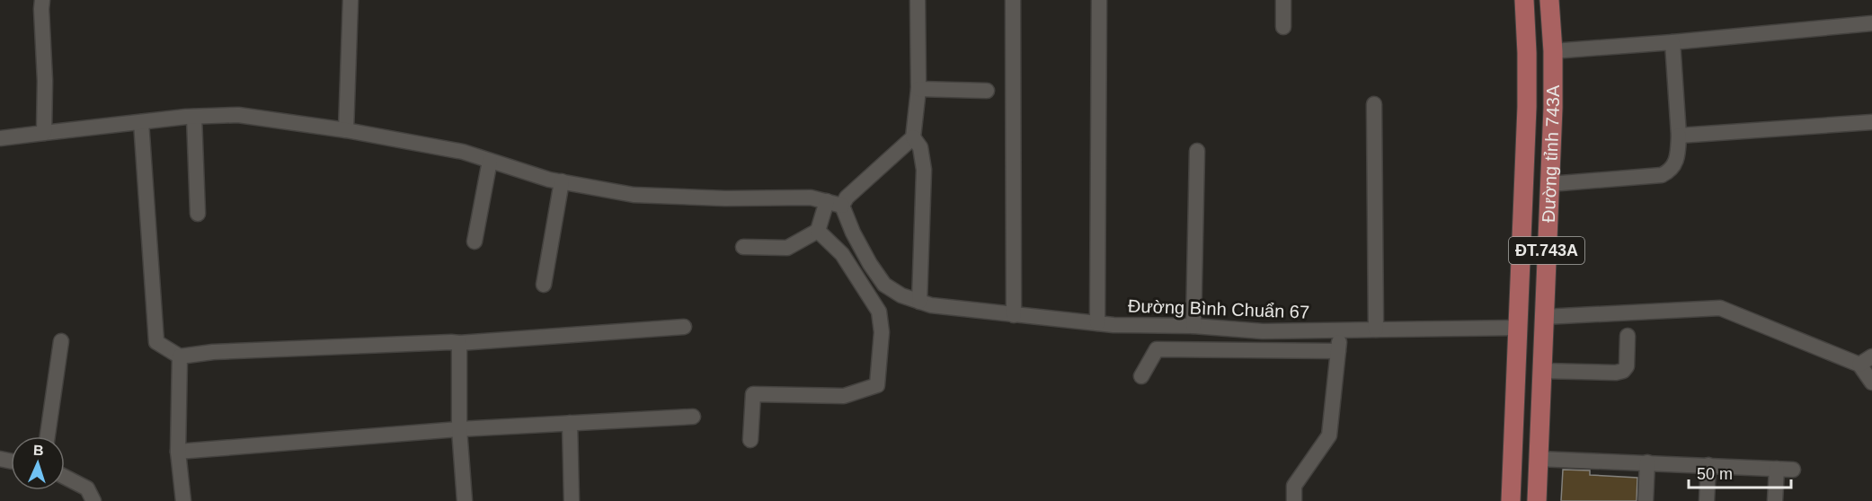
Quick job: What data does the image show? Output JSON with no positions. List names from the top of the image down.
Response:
{
  "streets": {
    "main road": ["Đường tỉnh 743A", "ĐT.743A"],
    "street": ["Đường Bình Chuẩn 67"]
  },
  "crossings": [
    ["Đường tỉnh 743A", "Đường Bình Chuẩn 67"]
  ],
  "scale_bar": "50 m",
  "north": "top"
}
